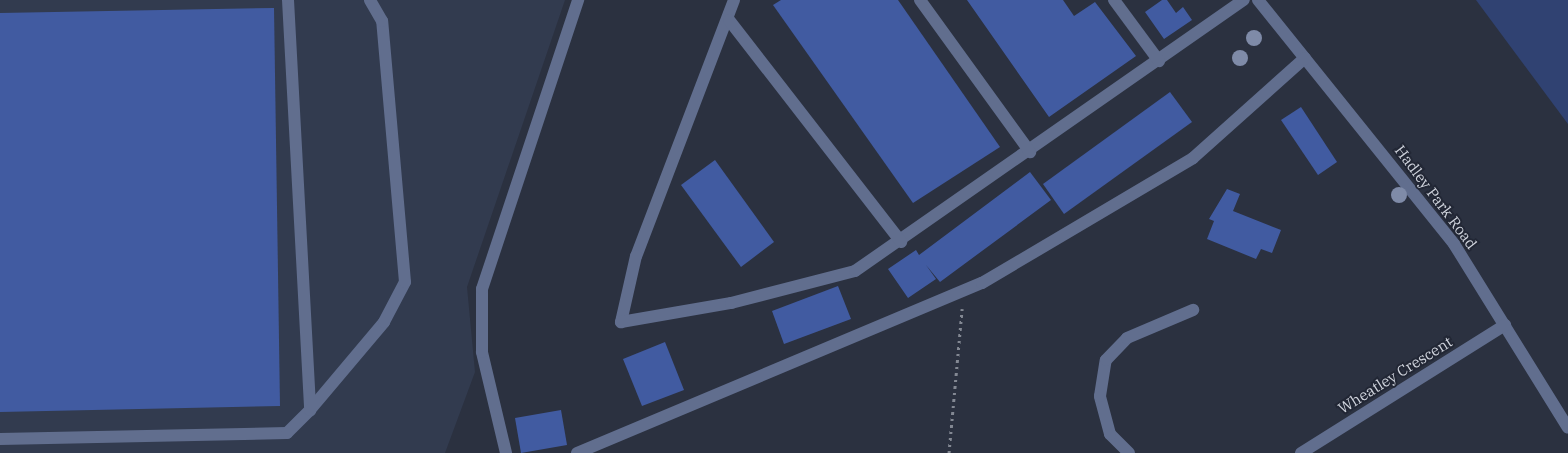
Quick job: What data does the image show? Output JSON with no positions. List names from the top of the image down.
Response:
{
  "streets": {
    "street": ["Hadley Park Road", "Wheatley Crescent"]
  },
  "crossings": [
    ["Hadley Park Road", "Wheatley Crescent"]
  ]
}
